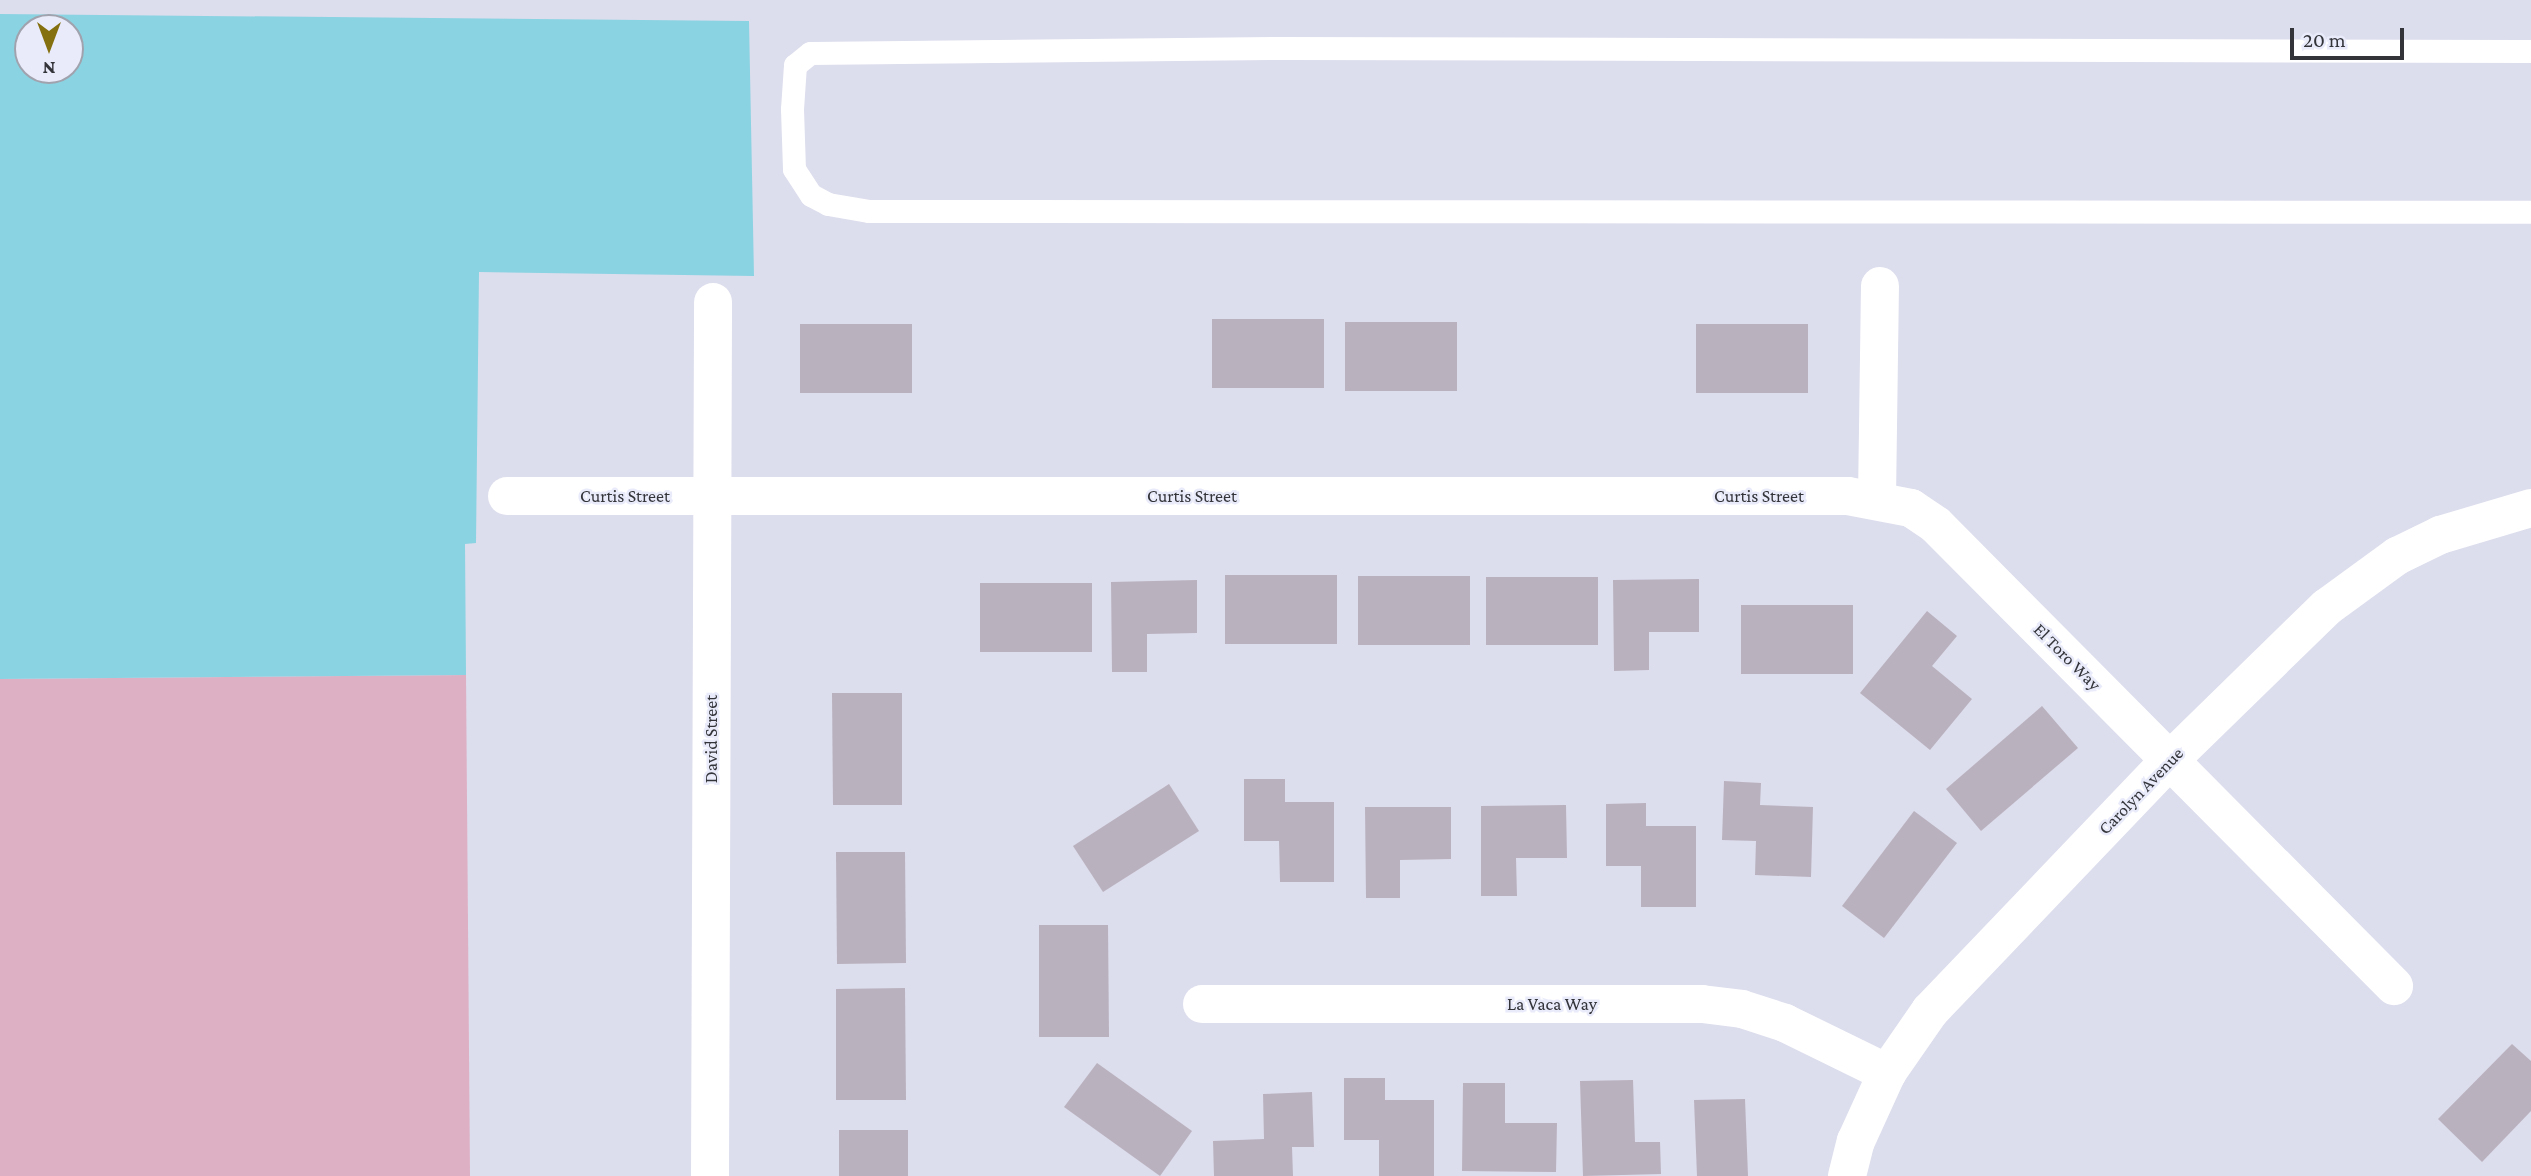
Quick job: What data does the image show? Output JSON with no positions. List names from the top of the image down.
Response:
{
  "streets": {
    "street": [
      "Curtis Street",
      "El Toro Way",
      "David Street",
      "Carolyn Avenue",
      "La Vaca Way"
    ]
  },
  "crossings": [
    ["Curtis Street", "El Toro Way"],
    ["Curtis Street", "David Street"],
    ["El Toro Way", "Carolyn Avenue"],
    ["Carolyn Avenue", "La Vaca Way"]
  ],
  "scale_bar": "20 m",
  "north": "bottom"
}
